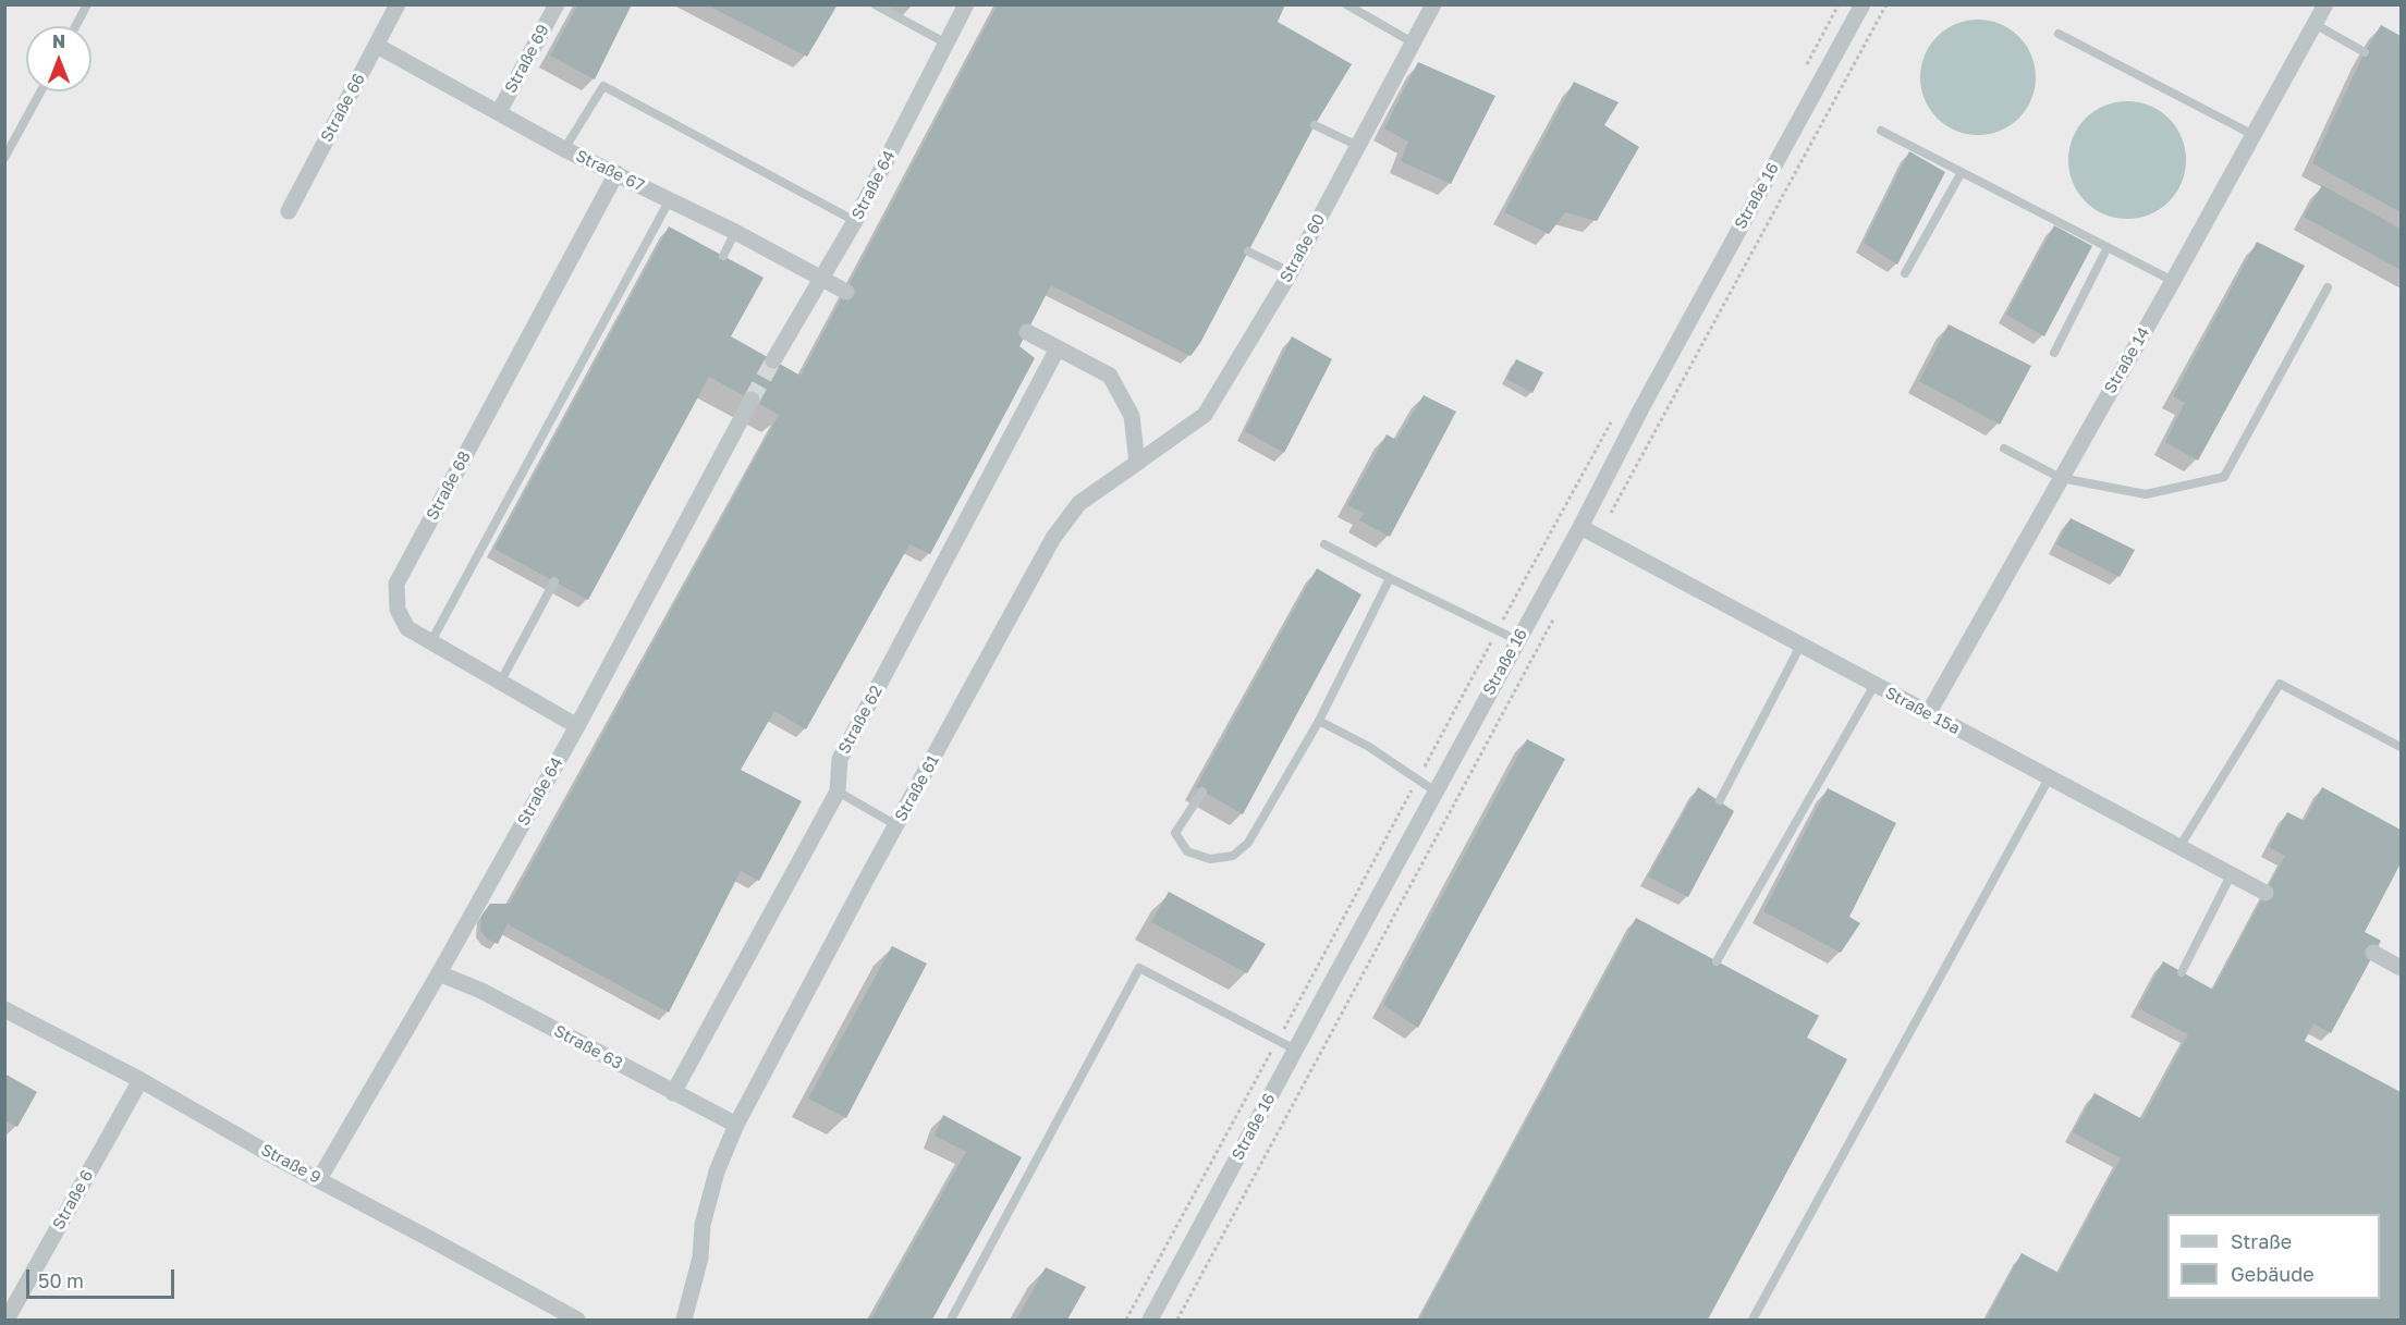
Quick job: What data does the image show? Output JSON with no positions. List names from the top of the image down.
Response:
{
  "streets": {
    "street": [
      "Straße 69",
      "Straße 66",
      "Straße 67",
      "Straße 64",
      "Straße 16",
      "Straße 60",
      "Straße 14",
      "Straße 68",
      "Straße 15a",
      "Straße 62",
      "Straße 61",
      "Straße 63",
      "Straße 9",
      "Straße 6"
    ]
  },
  "crossings": [
    ["Straße 69", "Straße 67"],
    ["Straße 66", "Straße 67"],
    ["Straße 67", "Straße 64"],
    ["Straße 67", "Straße 68"],
    ["Straße 64", "Straße 68"],
    ["Straße 64", "Straße 63"],
    ["Straße 64", "Straße 9"],
    ["Straße 16", "Straße 15a"],
    ["Straße 60", "Straße 61"],
    ["Straße 14", "Straße 15a"],
    ["Straße 62", "Straße 63"],
    ["Straße 61", "Straße 63"],
    ["Straße 9", "Straße 6"]
  ],
  "legend": ["Straße", "Gebäude"],
  "scale_bar": "50 m",
  "north": "top"
}
